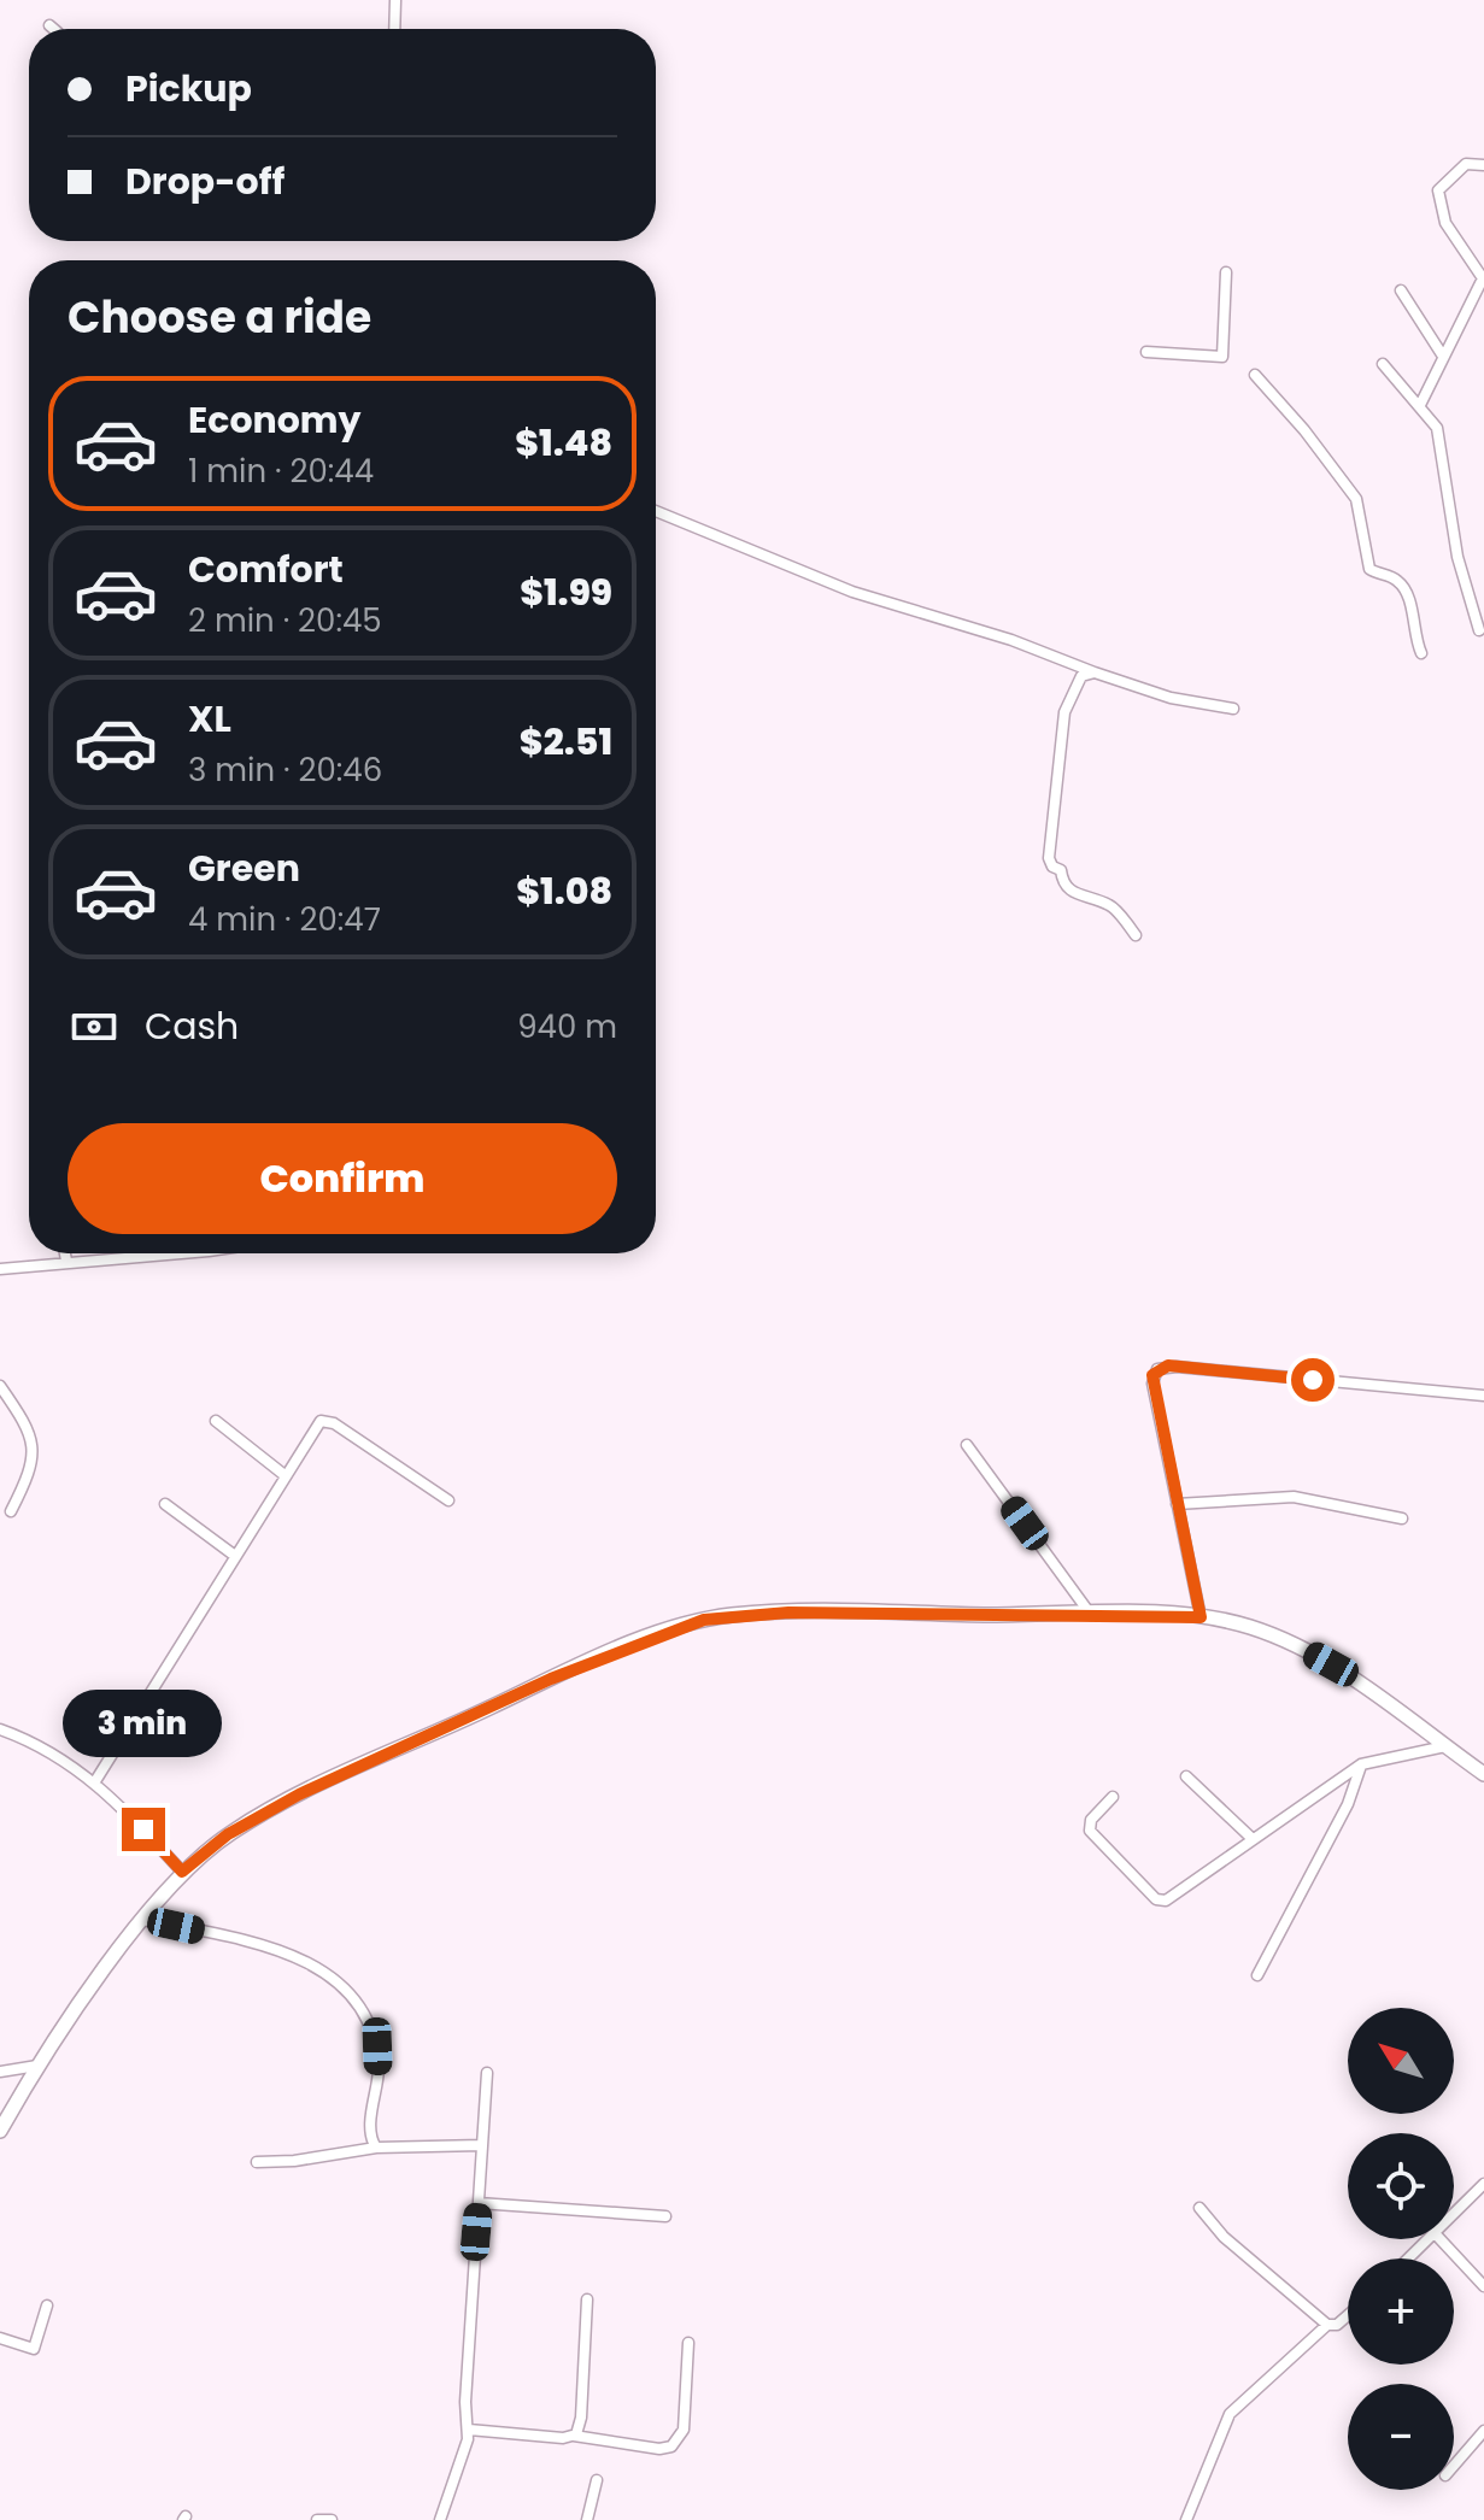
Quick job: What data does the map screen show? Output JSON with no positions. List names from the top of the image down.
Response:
{
  "north": "top left",
  "page": {
    "banner": ["Pickup", "Drop-off"],
    "heading": "Choose a ride",
    "list": [
      {
        "name": "Economy",
        "note": "1 min · 20:44",
        "value": "$1.48"
      },
      {
        "name": "Comfort",
        "note": "2 min · 20:45",
        "value": "$1.99"
      },
      {
        "name": "XL",
        "note": "3 min · 20:46",
        "value": "$2.51"
      },
      {
        "name": "Green",
        "note": "4 min · 20:47",
        "value": "$1.08"
      }
    ],
    "pay": ["Cash", "940 m"],
    "buttons": "Confirm",
    "bubble": "3 min",
    "map_buttons": ["+", "−"]
  }
}
